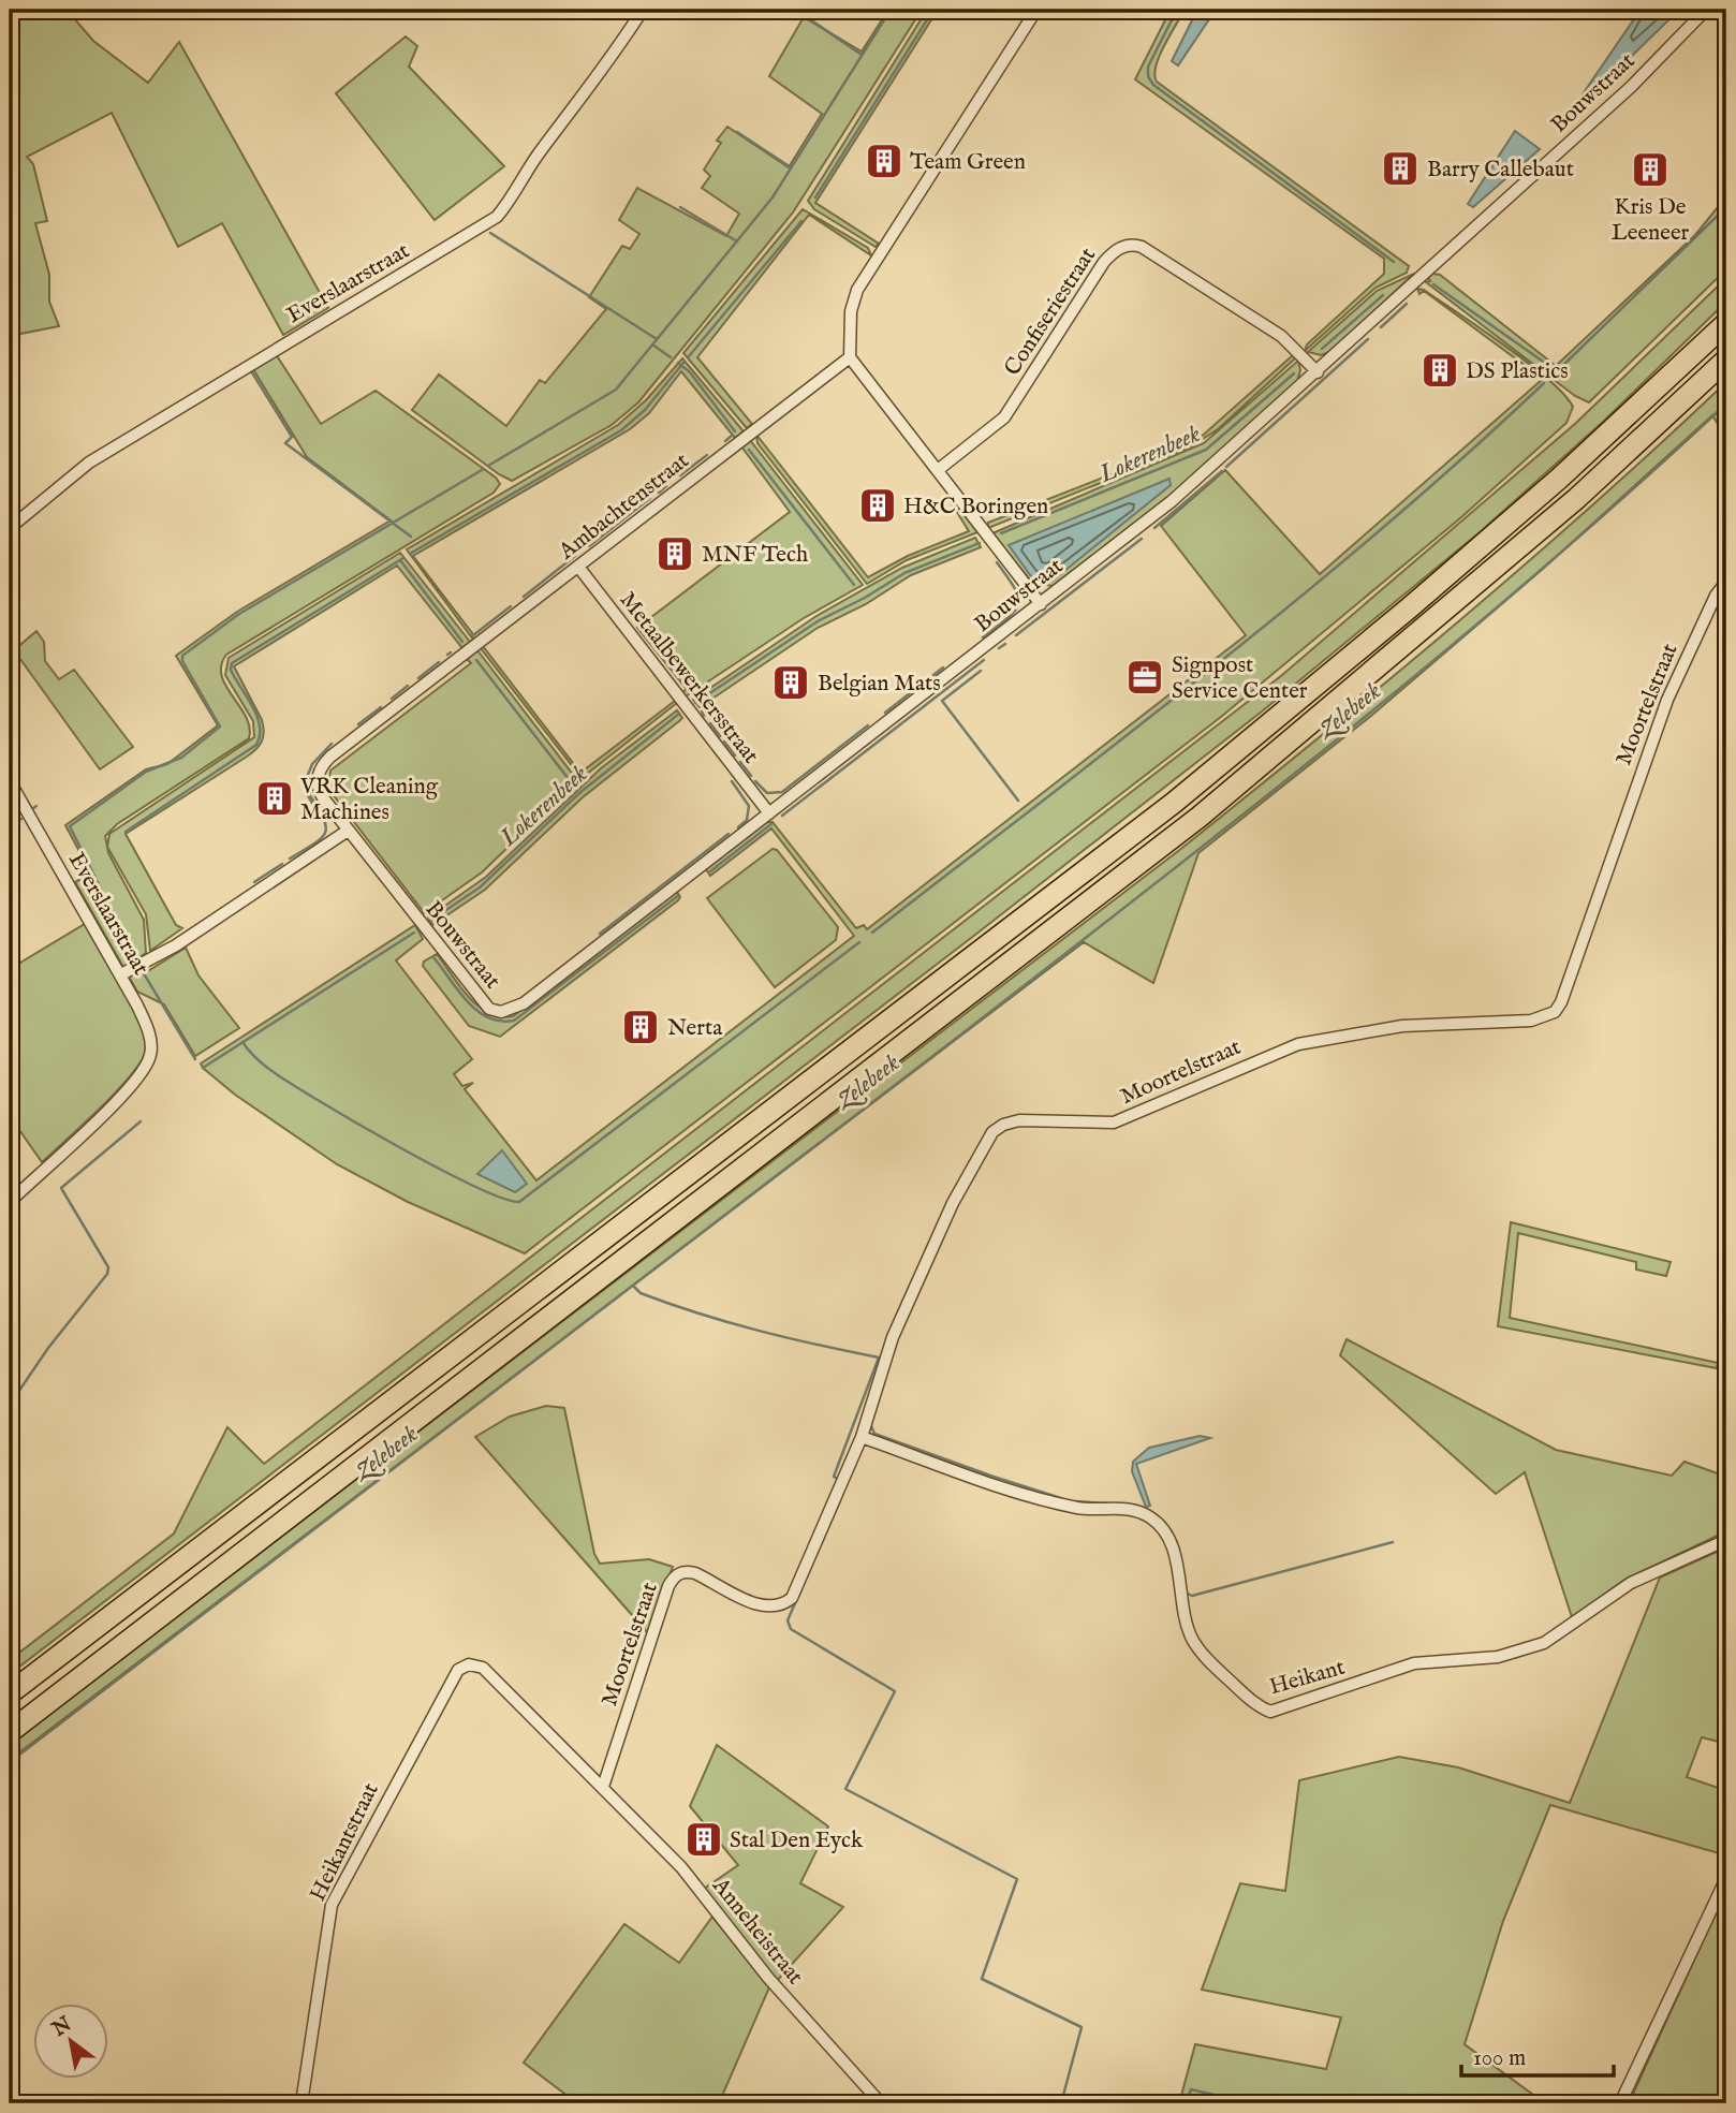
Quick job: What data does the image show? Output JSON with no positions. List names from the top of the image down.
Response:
{
  "streets": {
    "street": [
      "Bouwstraat",
      "Everslaarstraat",
      "Confiseriestraat",
      "Ambachtenstraat",
      "Metaalbewerkersstraat",
      "Moortelstraat",
      "Heikant",
      "Heikantstraat",
      "Anneheistraat"
    ]
  },
  "crossings": [
    ["Bouwstraat", "Confiseriestraat"],
    ["Bouwstraat", "Ambachtenstraat"],
    ["Bouwstraat", "Metaalbewerkersstraat"],
    ["Ambachtenstraat", "Metaalbewerkersstraat"],
    ["Moortelstraat", "Heikant"],
    ["Moortelstraat", "Anneheistraat"],
    ["Heikantstraat", "Anneheistraat"]
  ],
  "water": ["Lokerenbeek", "Zelebeek"],
  "places": {
    "building": [
      "Team Green",
      "Barry Callebaut",
      "Kris De Leeneer",
      "DS Plastics",
      "H&C Boringen",
      "MNF Tech",
      "Belgian Mats",
      "VRK Cleaning Machines",
      "Nerta",
      "Stal Den Eyck"
    ],
    "office": ["Signpost Service Center"]
  },
  "scale_bar": "100 m",
  "north": "top left"
}
